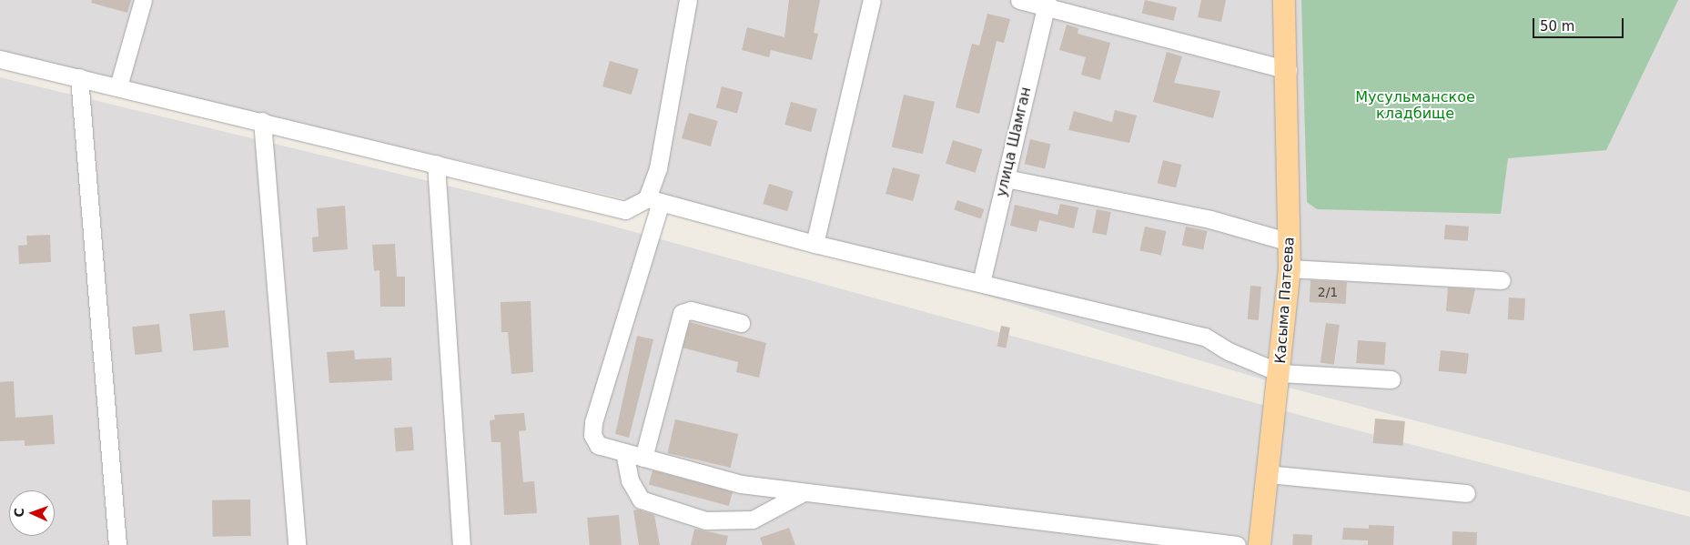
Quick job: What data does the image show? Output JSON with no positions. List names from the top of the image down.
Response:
{
  "streets": {
    "main road": ["Касыма Патеева"],
    "street": ["улица Шамган"]
  },
  "parks": ["Мусульманское кладбище"],
  "house_numbers": ["2/1"],
  "scale_bar": "50 m",
  "north": "left"
}
